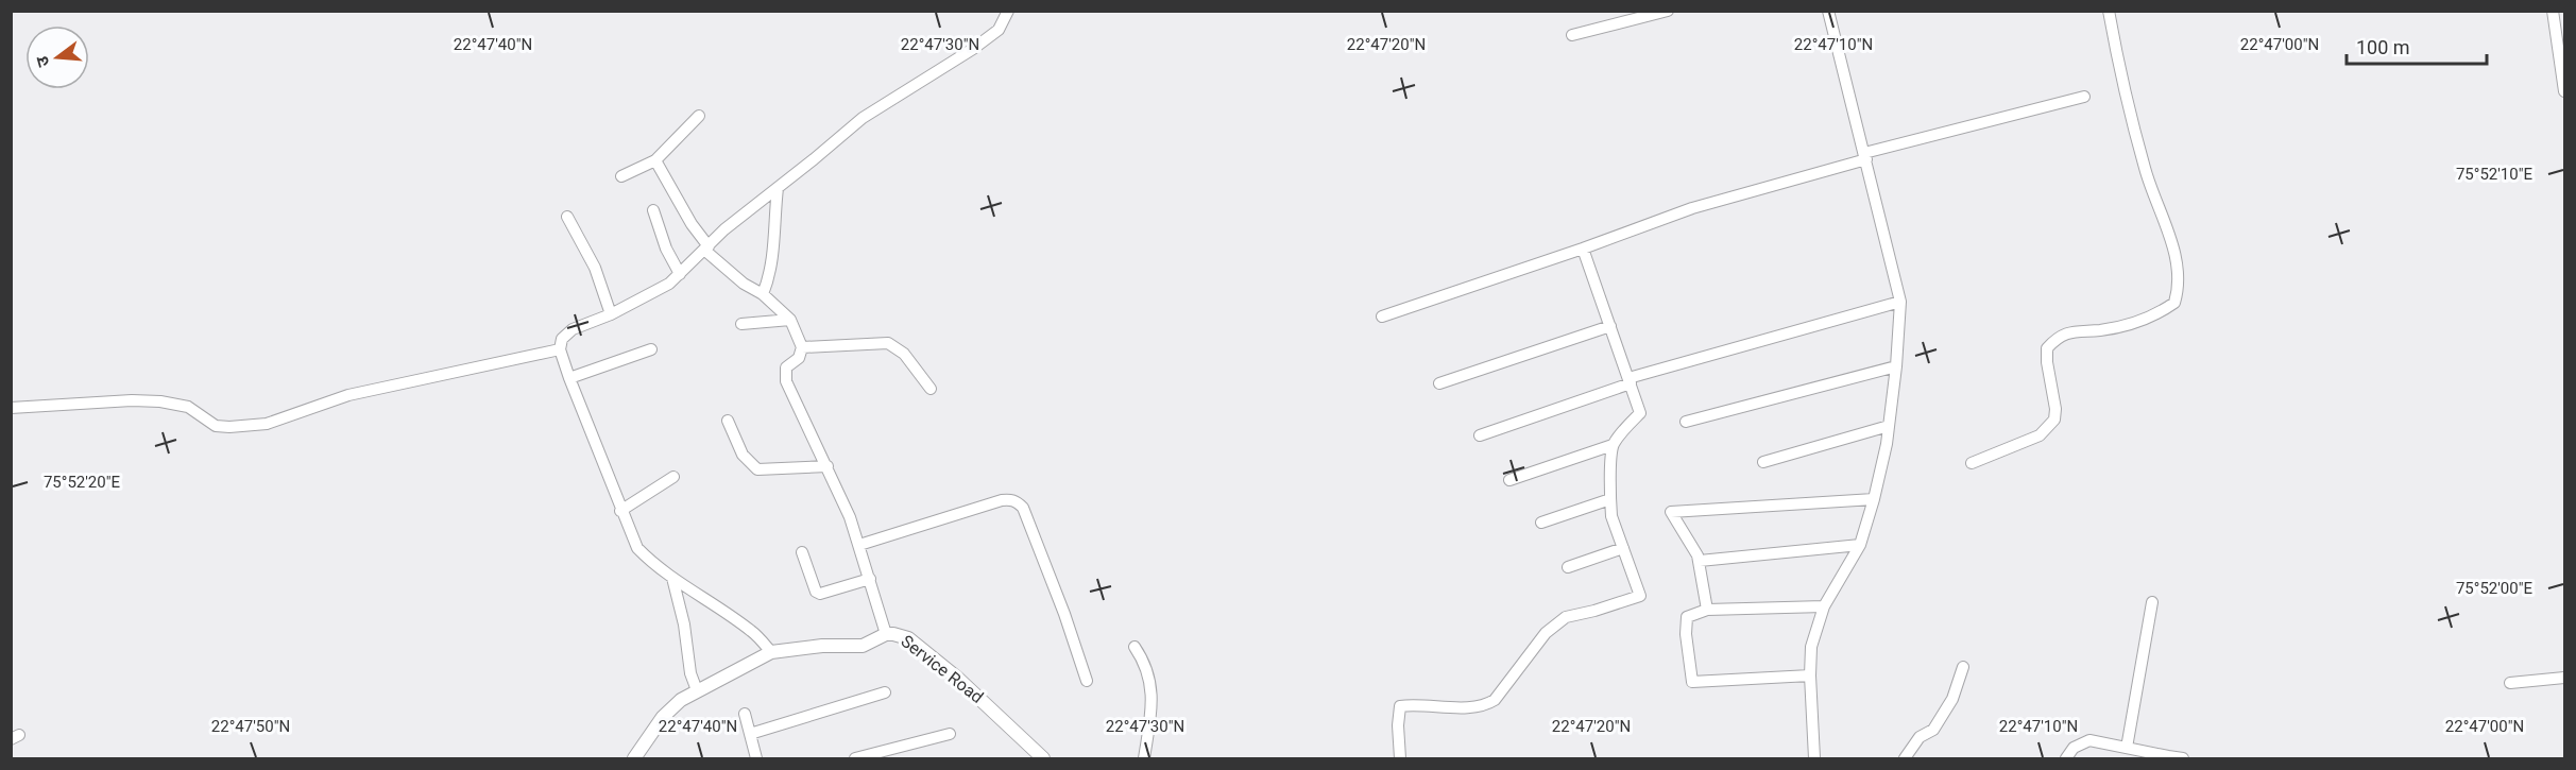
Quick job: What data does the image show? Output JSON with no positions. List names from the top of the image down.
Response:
{
  "streets": {
    "street": ["Service Road"]
  },
  "scale_bar": "100 m",
  "north": "left",
  "coordinates": [
    "22°47'40\"N",
    "22°47'30\"N",
    "22°47'20\"N",
    "22°47'10\"N",
    "22°47'00\"N",
    "75°52'10\"E",
    "75°52'20\"E",
    "75°52'00\"E",
    "22°47'50\"N"
  ]
}
